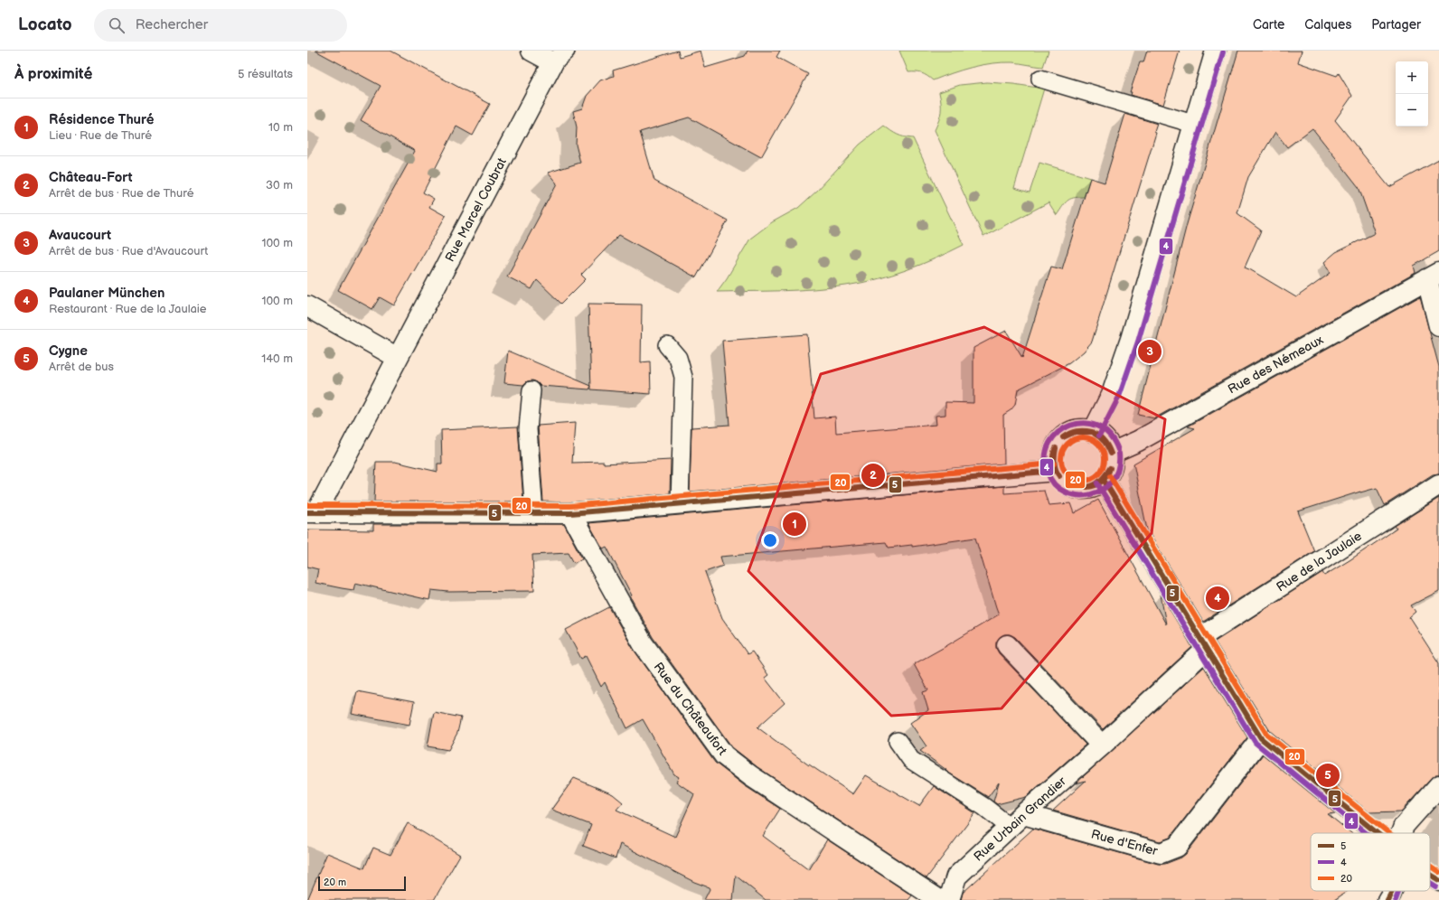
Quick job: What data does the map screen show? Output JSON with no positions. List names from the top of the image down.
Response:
{
  "streets": {
    "street": [
      "Rue Marcel Coubrat",
      "Rue des Némeaux",
      "Rue de la Jaulaie",
      "Rue du Châteaufort",
      "Rue Urbain Grandier",
      "Rue d'Enfer"
    ]
  },
  "crossings": [
    ["Rue de la Jaulaie", "Rue Urbain Grandier"],
    ["Rue Urbain Grandier", "Rue d'Enfer"]
  ],
  "lines": ["transit line 4", "transit line 5", "transit line 20"],
  "legend": ["5", "4", "20"],
  "scale_bar": "20 m",
  "page": {
    "header": "Locato",
    "search": "Rechercher",
    "nav": ["Carte", "Calques", "Partager"],
    "heading": ["À proximité", "5 résultats"],
    "map_buttons": ["+", "−"],
    "list": [
      {
        "mark": "1",
        "name": "Résidence Thuré",
        "note": "Lieu · Rue de Thuré",
        "value": "10 m"
      },
      {
        "mark": "2",
        "name": "Château-Fort",
        "note": "Arrêt de bus · Rue de Thuré",
        "value": "30 m"
      },
      {
        "mark": "3",
        "name": "Avaucourt",
        "note": "Arrêt de bus · Rue d'Avaucourt",
        "value": "100 m"
      },
      {
        "mark": "4",
        "name": "Paulaner München",
        "note": "Restaurant · Rue de la Jaulaie",
        "value": "100 m"
      },
      {
        "mark": "5",
        "name": "Cygne",
        "note": "Arrêt de bus",
        "value": "140 m"
      }
    ],
    "pins": [
      "3",
      "2",
      "1",
      "4",
      "5"
    ],
    "scale": "20 m"
  }
}
